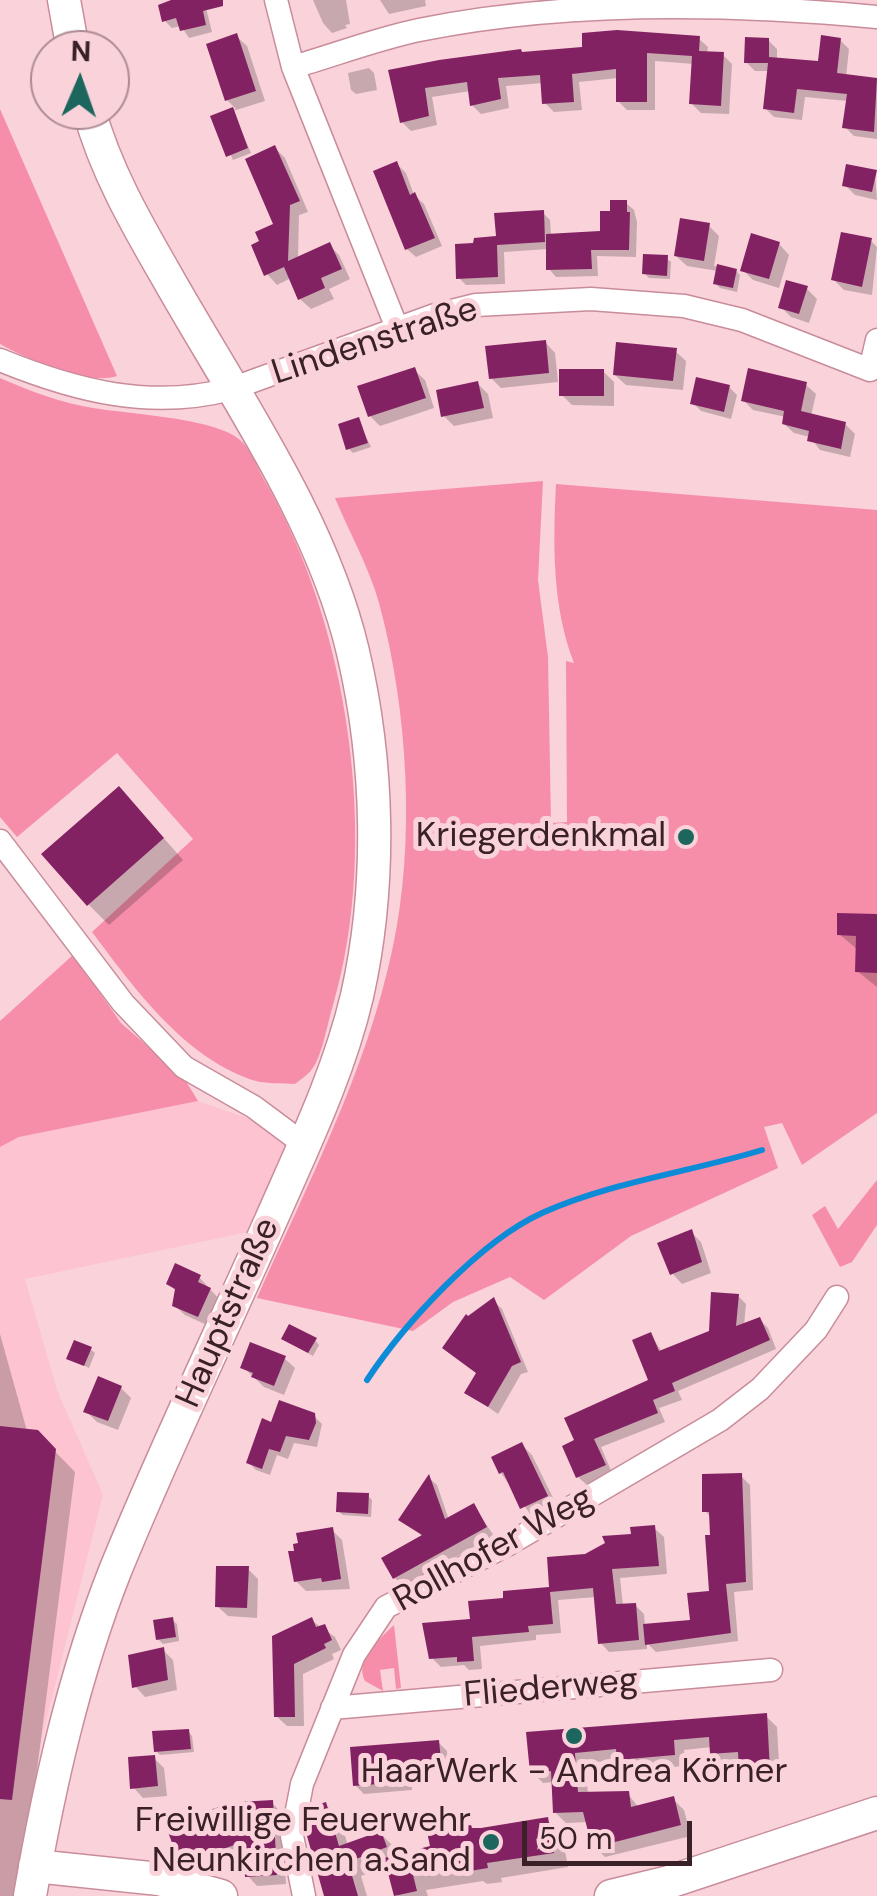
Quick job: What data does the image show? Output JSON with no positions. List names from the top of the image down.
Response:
{
  "streets": {
    "main road": ["Hauptstraße"],
    "street": ["Lindenstraße", "Rollhofer Weg", "Fliederweg"]
  },
  "crossings": [
    ["Lindenstraße", "Hauptstraße"],
    ["Rollhofer Weg", "Fliederweg"]
  ],
  "places": ["Kriegerdenkmal", "HaarWerk - Andrea Körner", "Freiwillige Feuerwehr Neunkirchen a.Sand"],
  "scale_bar": "50 m",
  "north": "top"
}
